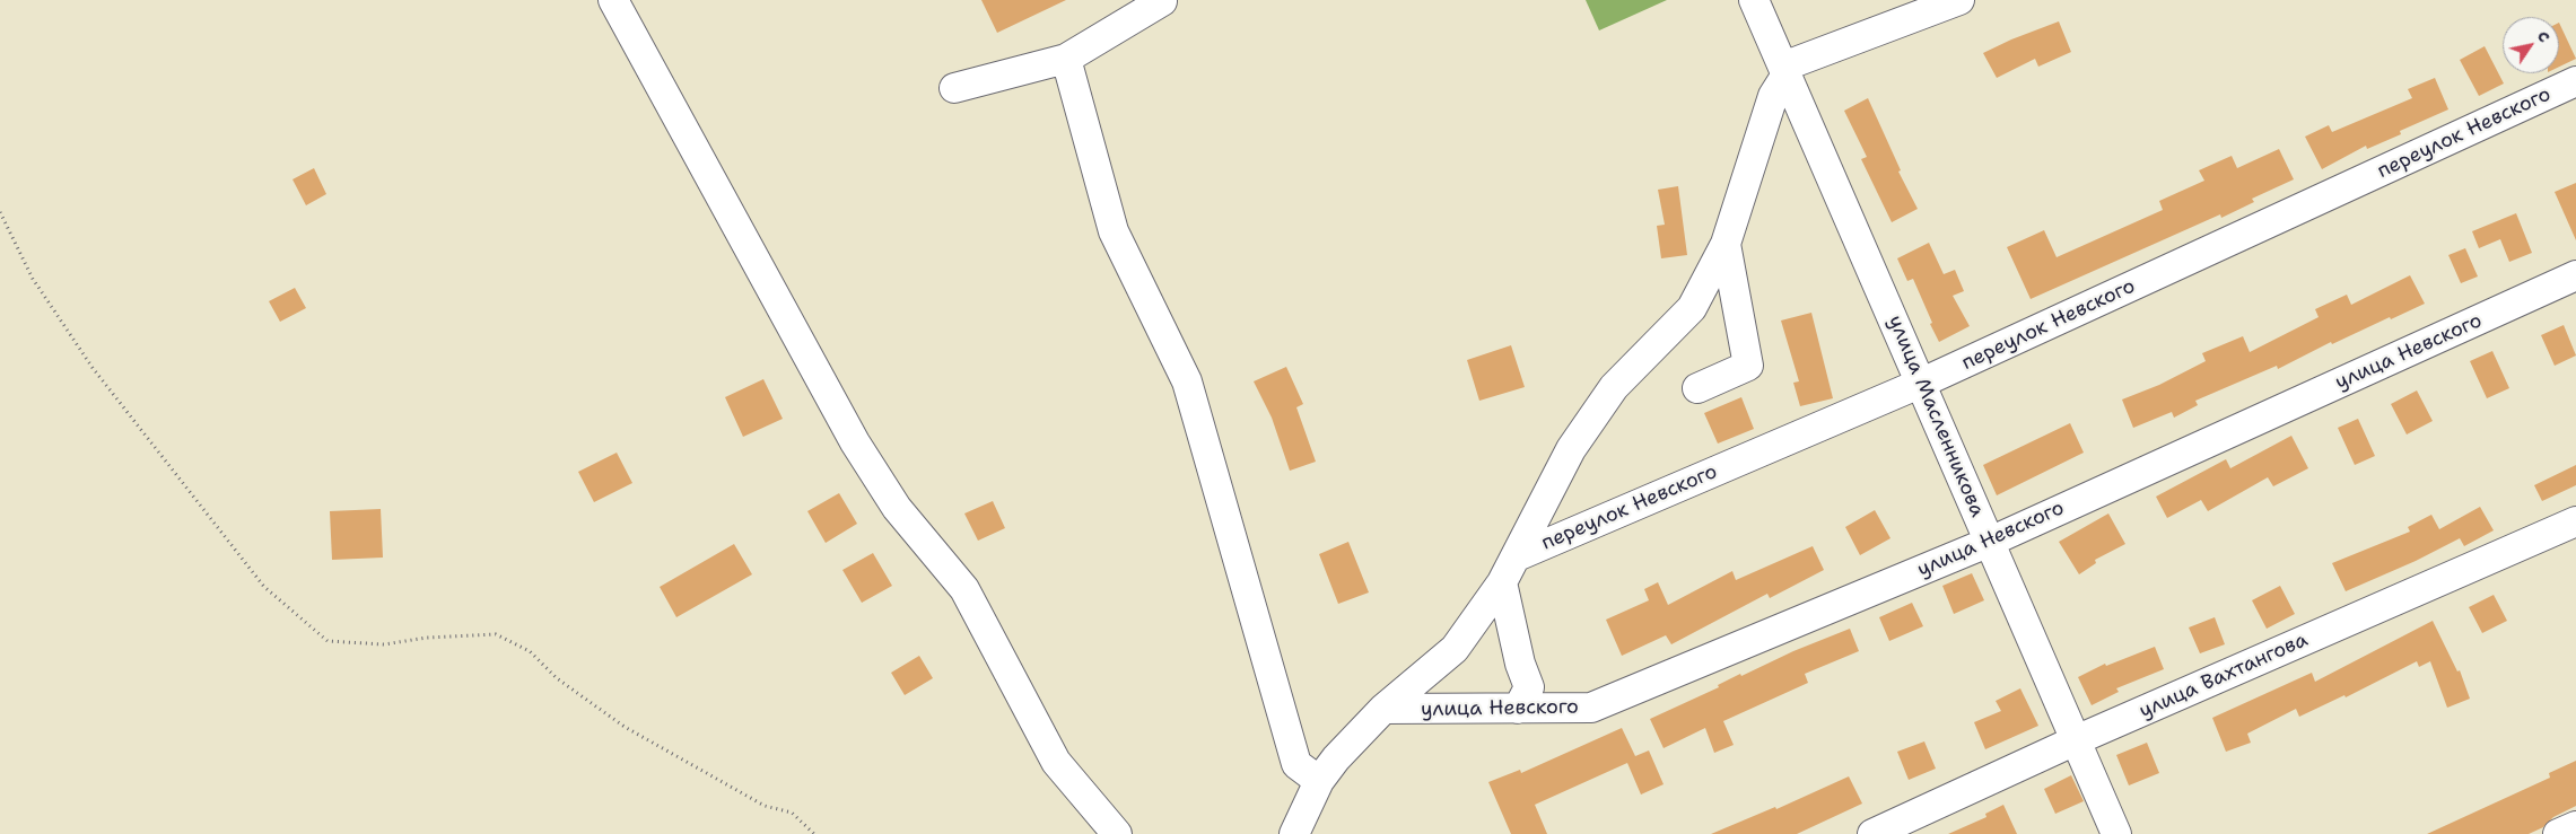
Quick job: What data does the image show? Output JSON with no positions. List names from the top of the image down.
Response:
{
  "streets": {
    "street": [
      "переулок Невского",
      "улица Невского",
      "улица Масленникова",
      "улица Вахтангова"
    ]
  },
  "crossings": [
    ["переулок Невского", "улица Масленникова"],
    ["улица Невского", "улица Масленникова"],
    ["улица Масленникова", "улица Вахтангова"]
  ],
  "north": "top right"
}
